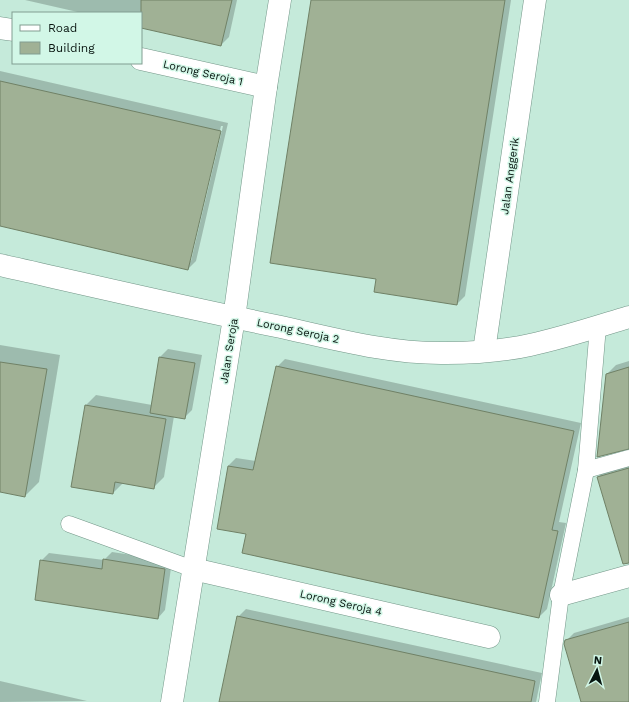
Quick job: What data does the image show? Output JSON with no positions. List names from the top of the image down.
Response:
{
  "streets": {
    "street": [
      "Lorong Seroja 1",
      "Jalan Anggerik",
      "Lorong Seroja 2",
      "Jalan Seroja",
      "Lorong Seroja 4"
    ]
  },
  "crossings": [
    ["Lorong Seroja 1", "Jalan Seroja"],
    ["Jalan Anggerik", "Lorong Seroja 2"],
    ["Lorong Seroja 2", "Jalan Seroja"],
    ["Jalan Seroja", "Lorong Seroja 4"]
  ],
  "legend": ["Road", "Building"],
  "north": "top"
}
